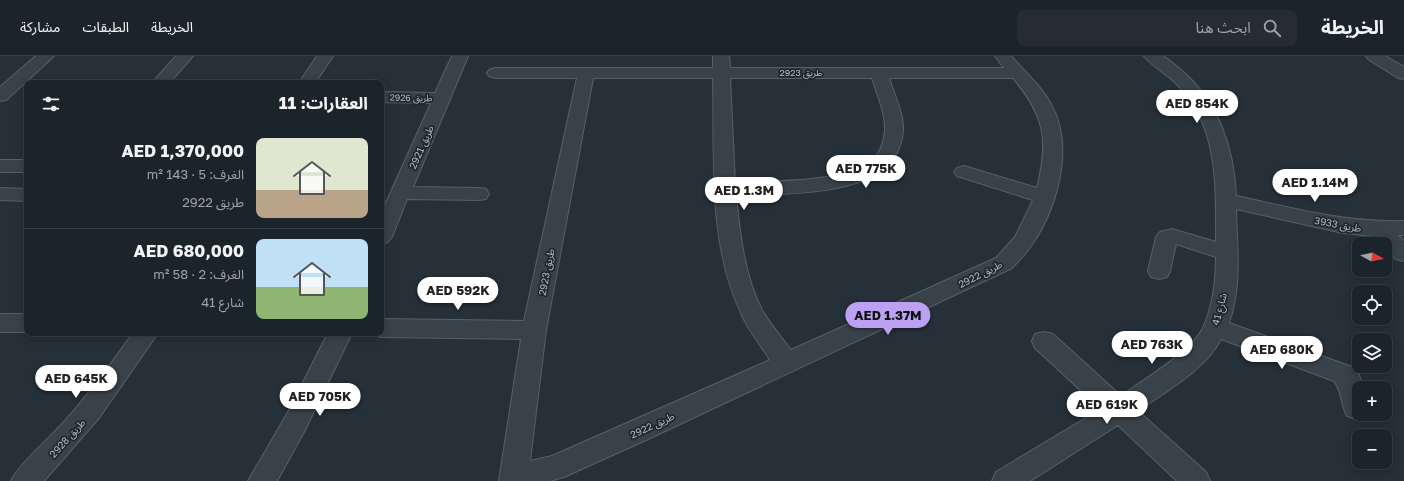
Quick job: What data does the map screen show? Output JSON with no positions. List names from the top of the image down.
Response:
{
  "streets": {
    "street": [
      "طريق 2923",
      "طريق 2926",
      "طريق 2921",
      "طريق 3933",
      "طريق 2922",
      "شارع 41",
      "طريق 2928"
    ]
  },
  "crossings": [
    ["طريق 2923", "طريق 2922"],
    ["طريق 2926", "طريق 2921"],
    ["طريق 3933", "شارع 41"]
  ],
  "north": "right",
  "page": {
    "header": "الخريطة",
    "search": "ابحث هنا",
    "nav": ["الخريطة", "الطبقات", "مشاركة"],
    "heading": "العقارات: 11",
    "price": [
      "AED 854K",
      "AED 775K",
      "AED 1.14M",
      "AED 1.3M",
      "AED 592K",
      "AED 1.37M",
      "AED 763K",
      "AED 680K",
      "AED 645K",
      "AED 705K",
      "AED 619K"
    ],
    "list": [
      {
        "name": "AED 1,370,000",
        "note": "الغرف: 5 · 143 m² · طريق 2922"
      },
      {
        "name": "AED 680,000",
        "note": "الغرف: 2 · 58 m² · شارع 41"
      }
    ],
    "map_buttons": ["+", "−"]
  }
}
